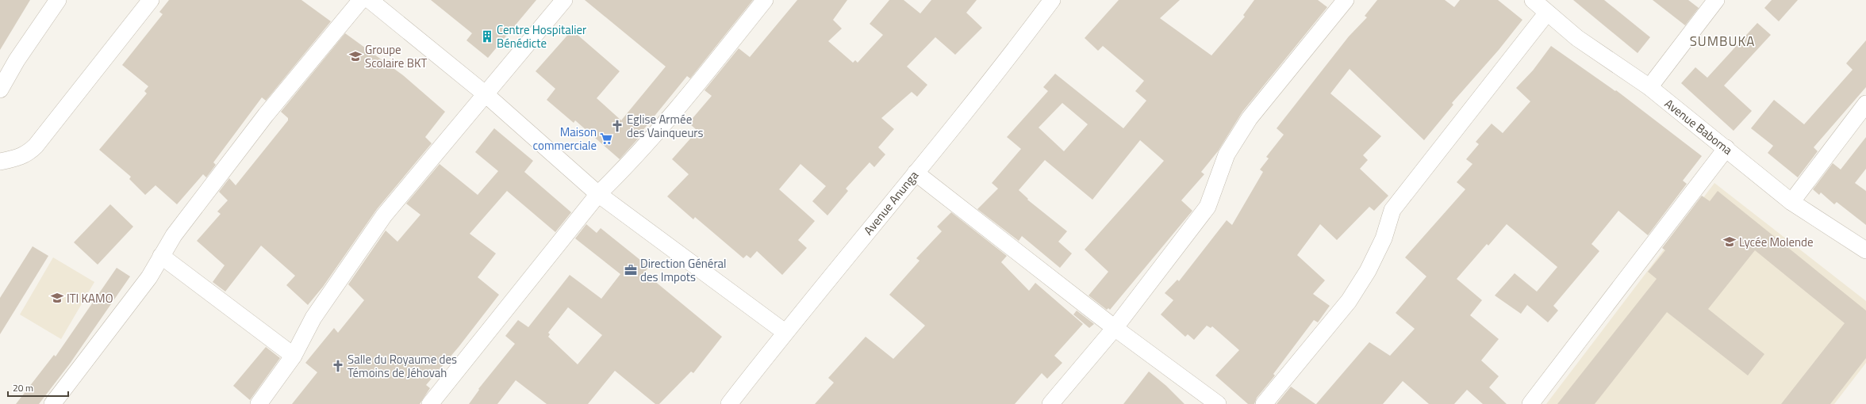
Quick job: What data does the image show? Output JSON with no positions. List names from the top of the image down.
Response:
{
  "streets": {
    "street": ["Avenue Baboma", "Avenue Anunga"]
  },
  "districts": ["SUMBUKA"],
  "places": {
    "building": ["Centre Hospitalier Bénédicte"],
    "school or university": ["Groupe Scolaire BKT", "Lycée Molende", "ITI KAMO"],
    "church": ["Eglise Armée des Vainqueurs", "Salle du Royaume des Témoins de Jéhovah"],
    "supermarket": ["Maison commerciale"],
    "office": ["Direction Général des Impots"]
  },
  "scale_bar": "20 m"
}
